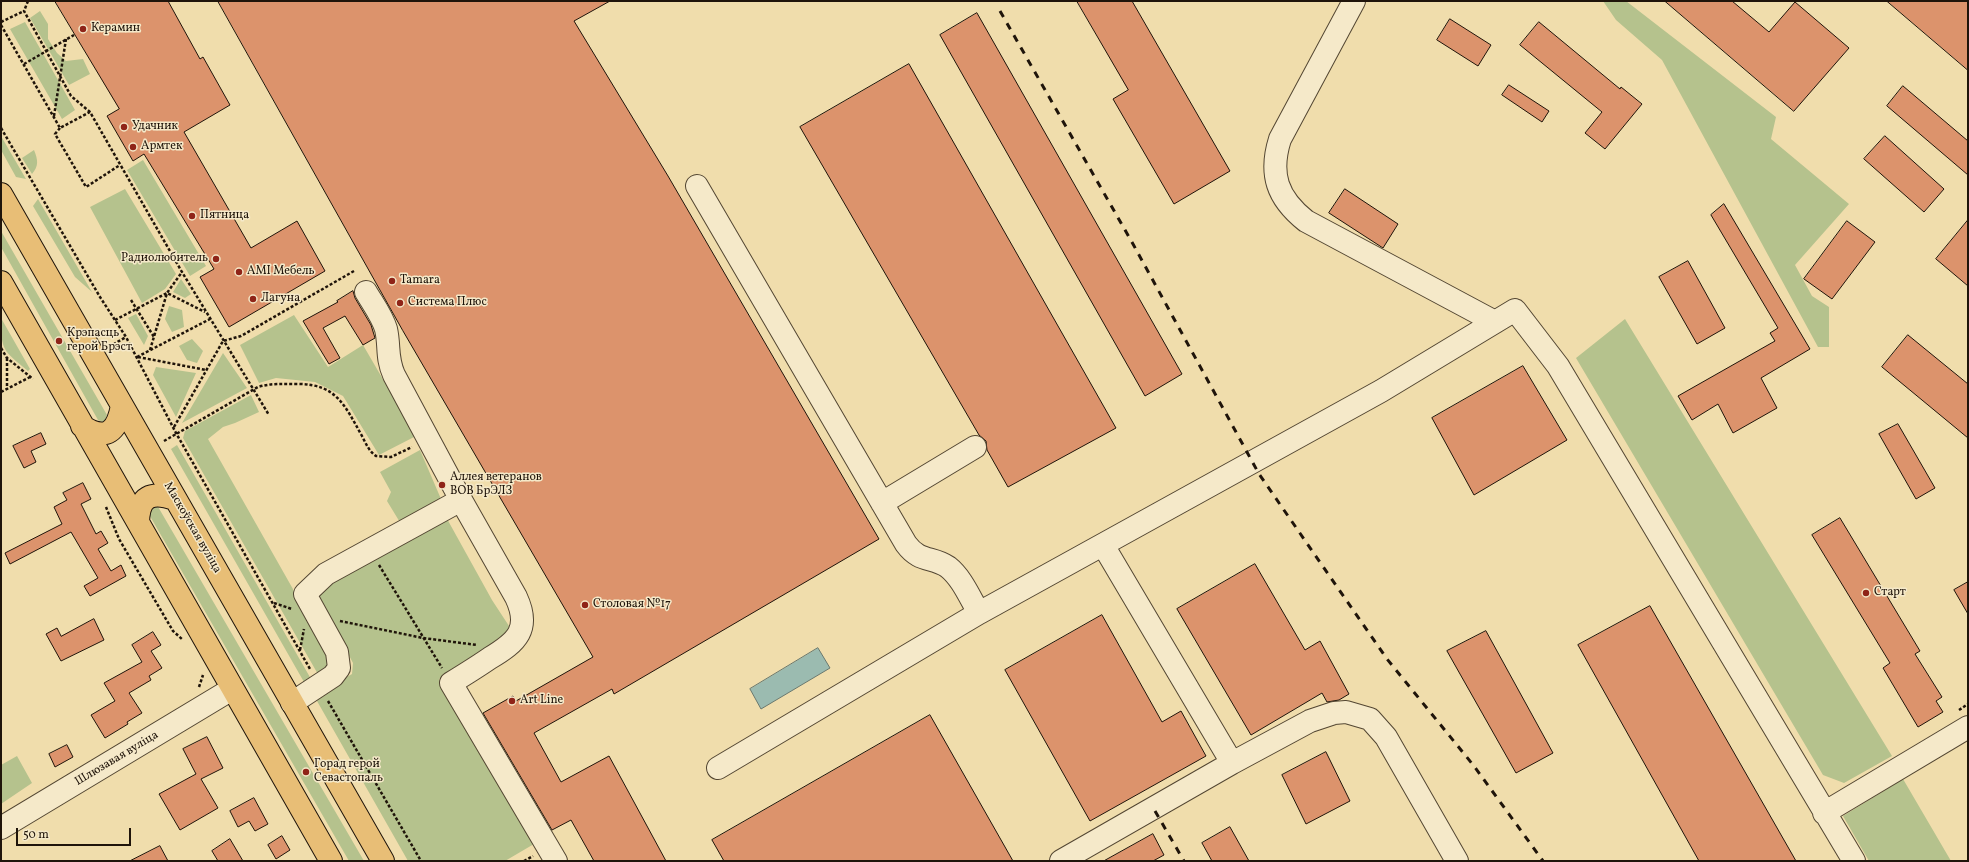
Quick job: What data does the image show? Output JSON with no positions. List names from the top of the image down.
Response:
{
  "streets": {
    "main road": ["Маскоўская вуліца"],
    "street": ["Шлюзавая вуліца"]
  },
  "places": [
    "Керамин",
    "Удачник",
    "Армтек",
    "Пятница",
    "Радиолюбитель",
    "AMI Мебель",
    "Tamara",
    "Лагуна",
    "Система Плюс",
    "Крэпасць герой Брэст",
    "Аллея ветеранов ВОВ БрЭЛЗ",
    "Старт",
    "Столовая №17",
    "Art Line",
    "Горад герой Севастопаль"
  ],
  "scale_bar": "50 m"
}
